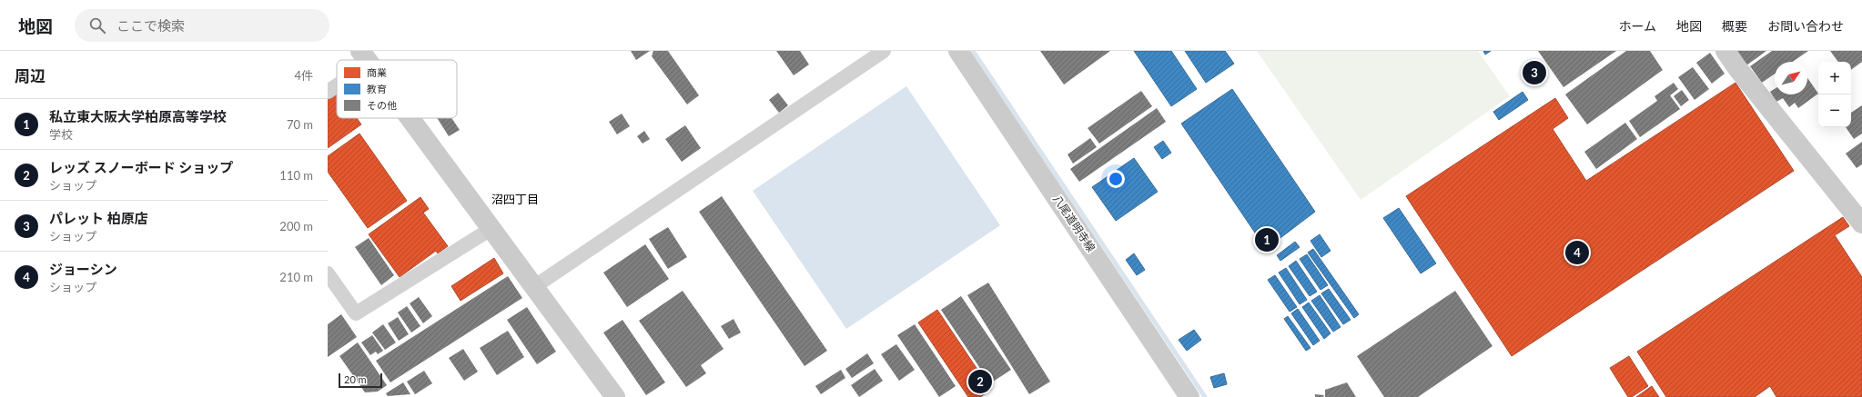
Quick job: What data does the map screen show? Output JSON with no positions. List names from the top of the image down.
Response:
{
  "streets": {
    "street": ["八尾道明寺線"]
  },
  "districts": ["沼四丁目"],
  "legend": ["商業", "教育", "その他"],
  "scale_bar": "20 m",
  "north": "top right",
  "page": {
    "header": "地図",
    "search": "ここで検索",
    "nav": [
      "ホーム",
      "地図",
      "概要",
      "お問い合わせ"
    ],
    "heading": ["周辺", "4件"],
    "pins": [
      "3",
      "1",
      "4",
      "2"
    ],
    "map_buttons": ["+", "−"],
    "list": [
      {
        "mark": "1",
        "name": "私立東大阪大学柏原高等学校",
        "note": "学校",
        "value": "70 m"
      },
      {
        "mark": "2",
        "name": "レッズ スノーボード ショップ",
        "note": "ショップ",
        "value": "110 m"
      },
      {
        "mark": "3",
        "name": "パレット 柏原店",
        "note": "ショップ",
        "value": "200 m"
      },
      {
        "mark": "4",
        "name": "ジョーシン",
        "note": "ショップ",
        "value": "210 m"
      }
    ],
    "scale": "20 m"
  }
}
